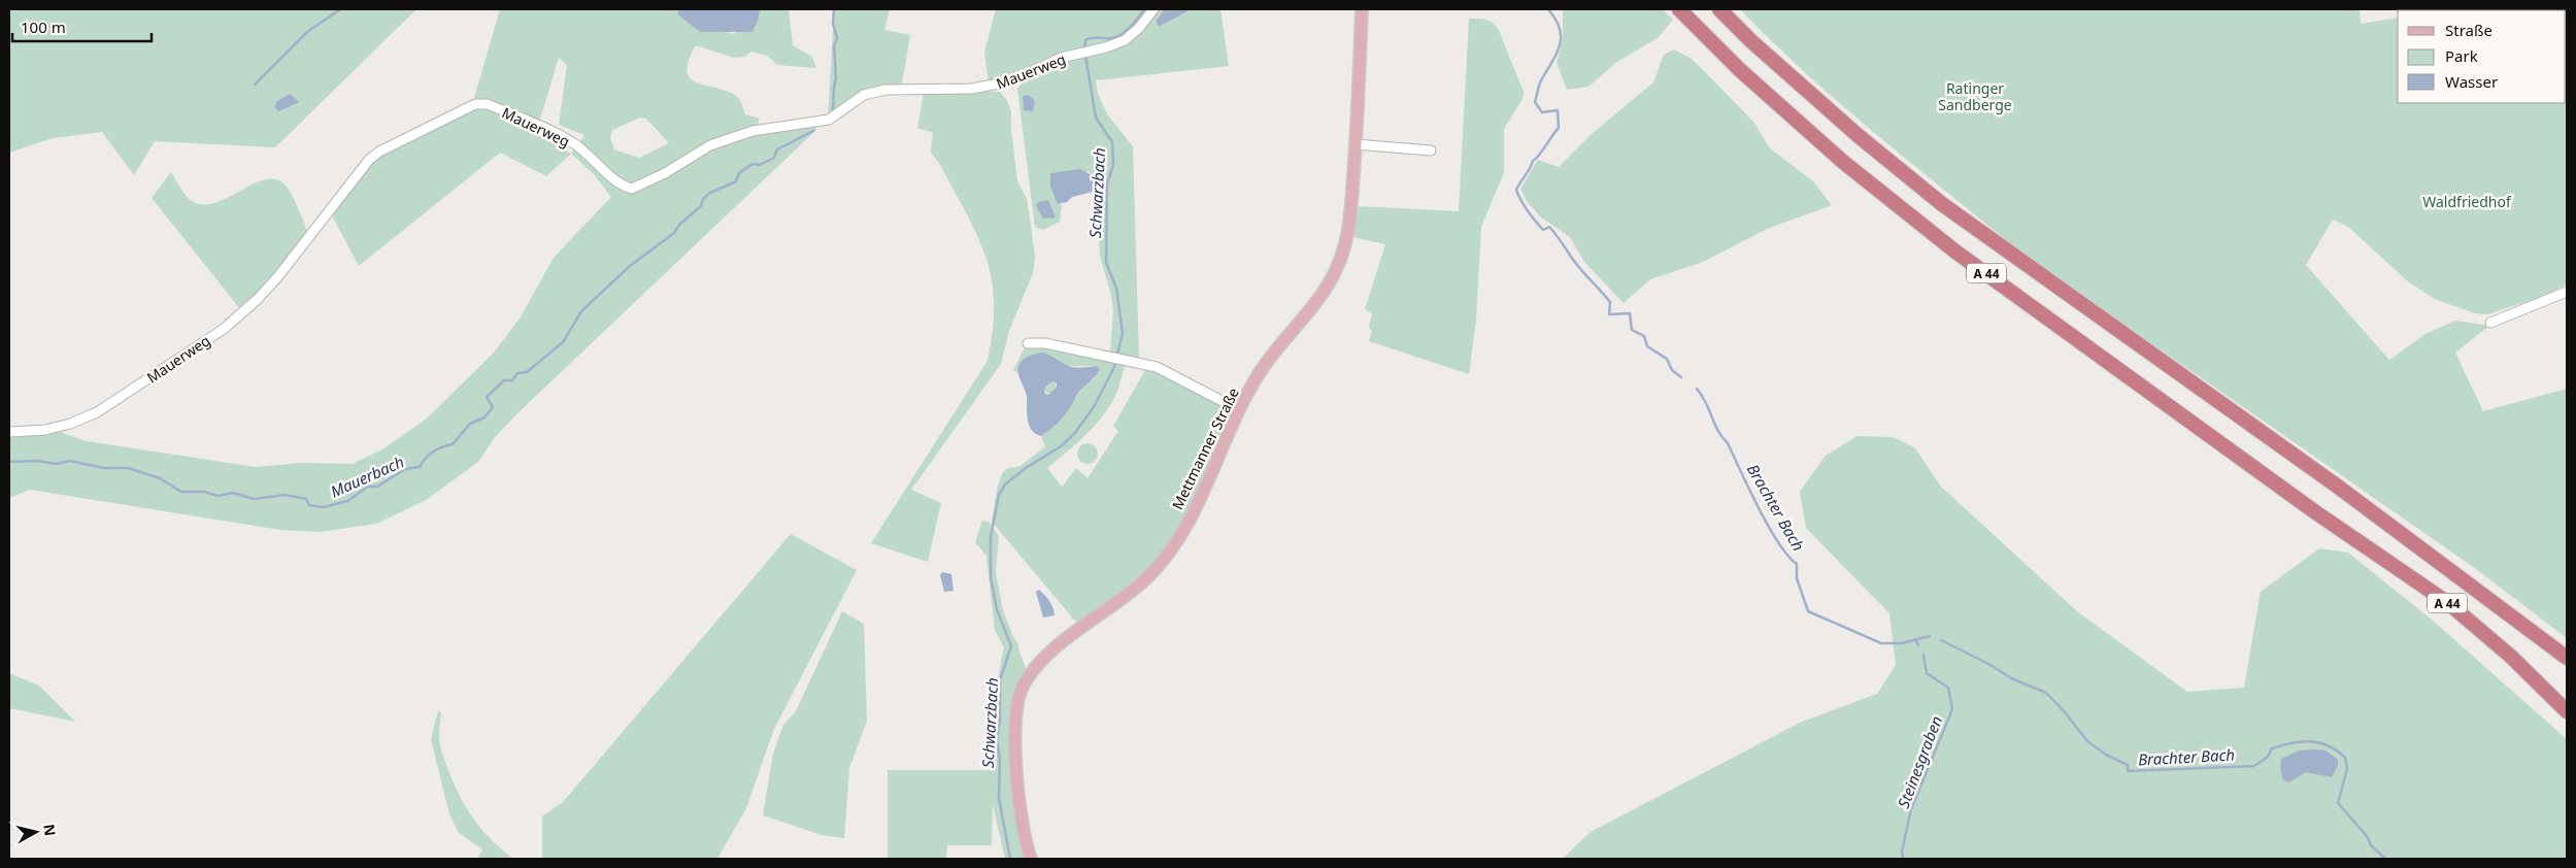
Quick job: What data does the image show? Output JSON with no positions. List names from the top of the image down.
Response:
{
  "streets": {
    "highway": ["A 44"],
    "main road": ["Mettmanner Straße"],
    "street": ["Mauerweg"]
  },
  "water": [
    "Schwarzbach",
    "Mauerbach",
    "Brachter Bach",
    "Steinesgraben"
  ],
  "parks": ["Ratinger Sandberge", "Waldfriedhof"],
  "legend": ["Straße", "Park", "Wasser"],
  "scale_bar": "100 m",
  "north": "right"
}
